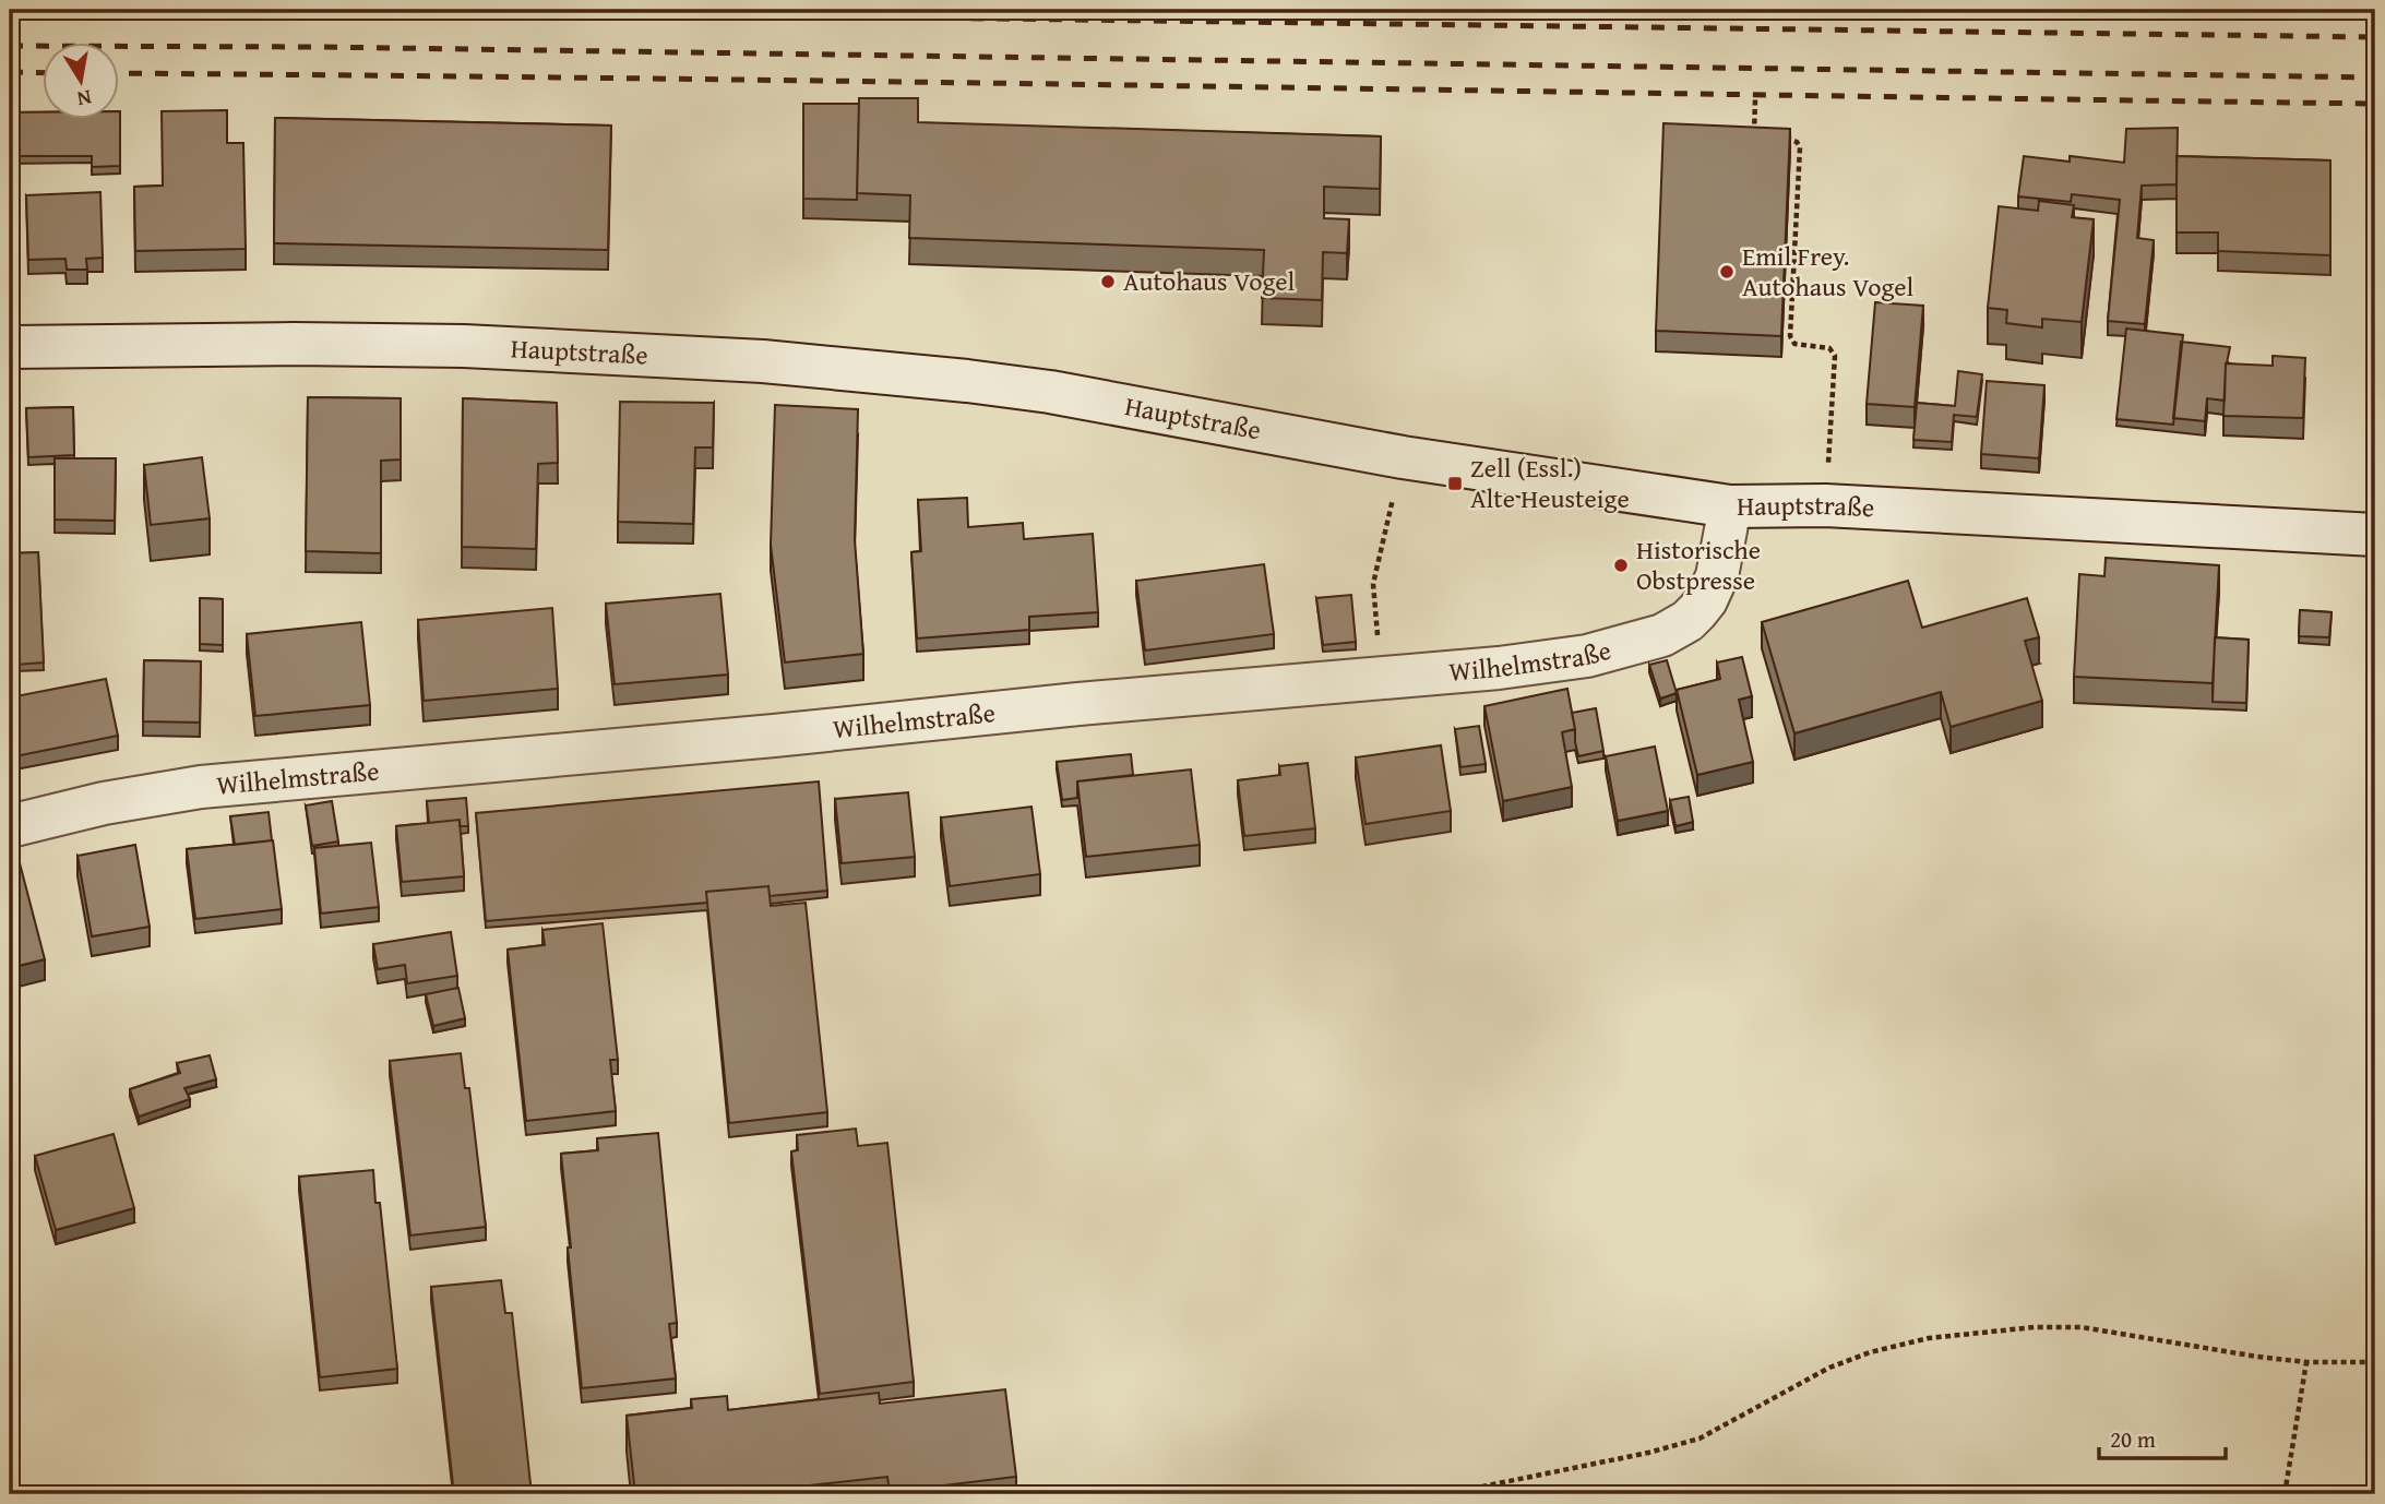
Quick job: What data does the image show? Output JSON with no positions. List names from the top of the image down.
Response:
{
  "streets": {
    "main road": ["Hauptstraße", "Wilhelmstraße"]
  },
  "crossings": [
    ["Hauptstraße", "Wilhelmstraße"]
  ],
  "places": {
    "other": ["Emil Frey. Autohaus Vogel", "Autohaus Vogel", "Historische Obstpresse"],
    "transit": ["Zell (Essl.) Alte Heusteige"]
  },
  "scale_bar": "20 m",
  "north": "bottom"
}
